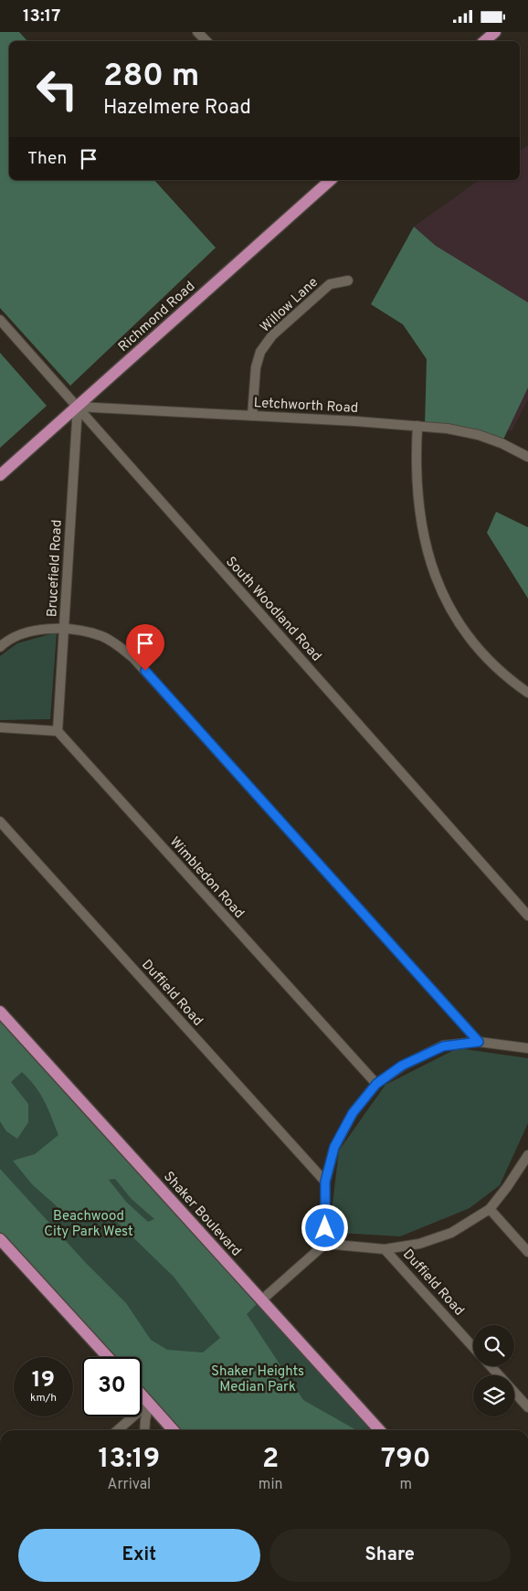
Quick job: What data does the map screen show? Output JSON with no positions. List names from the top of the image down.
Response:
{
  "streets": {
    "main road": ["Richmond Road", "Shaker Boulevard"],
    "street": [
      "Willow Lane",
      "Letchworth Road",
      "Brucefield Road",
      "South Woodland Road",
      "Wimbledon Road",
      "Duffield Road"
    ]
  },
  "crossings": [
    ["Willow Lane", "Letchworth Road"],
    ["Richmond Road", "Letchworth Road"],
    ["Richmond Road", "Brucefield Road"],
    ["Richmond Road", "South Woodland Road"],
    ["Letchworth Road", "Brucefield Road"],
    ["Letchworth Road", "South Woodland Road"],
    ["Brucefield Road", "South Woodland Road"],
    ["Brucefield Road", "Wimbledon Road"]
  ],
  "parks": ["Beachwood City Park West", "Shaker Heights Median Park"],
  "page": {
    "status": "13:17",
    "turn": ["280 m", "Hazelmere Road"],
    "then": "Then",
    "speed": "19 km/h",
    "limit": "30",
    "eta": [
      "13:19",
      "Arrival",
      "2",
      "min",
      "790",
      "m"
    ],
    "buttons": ["Exit", "Share"]
  }
}
